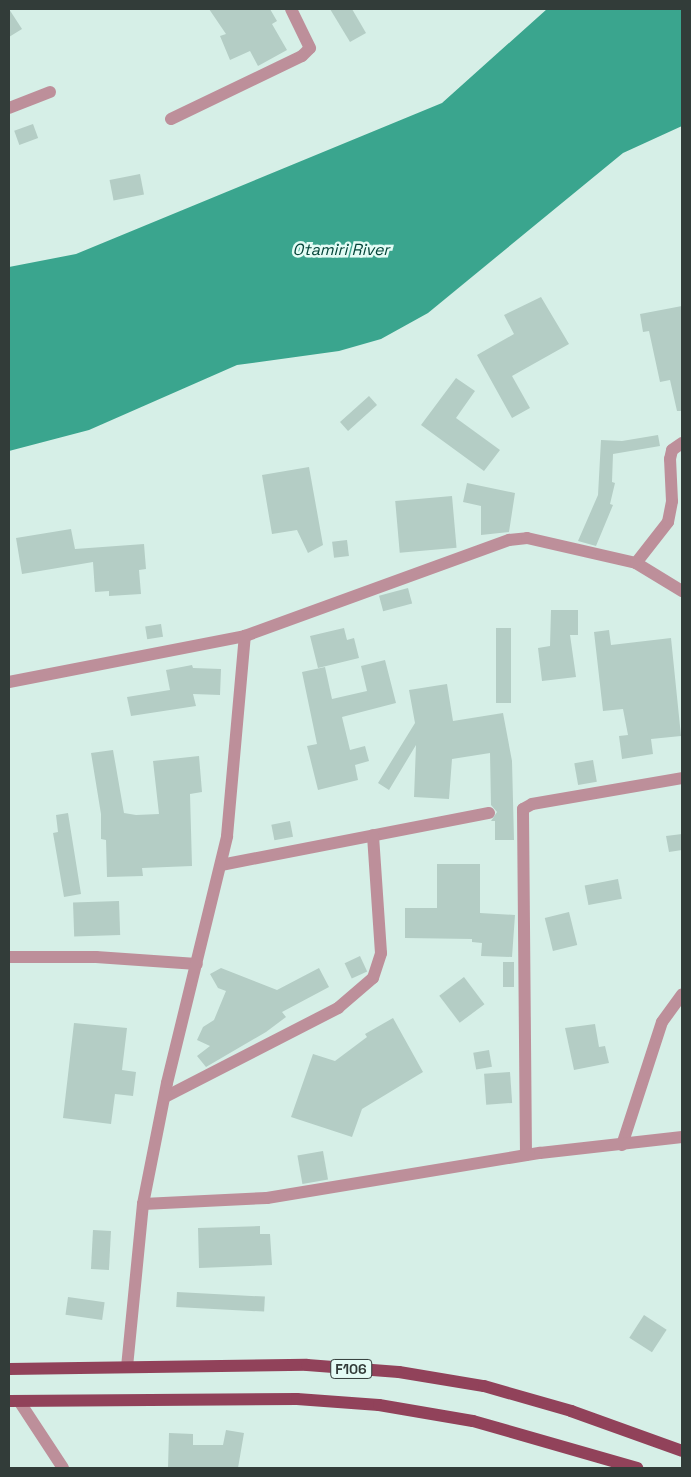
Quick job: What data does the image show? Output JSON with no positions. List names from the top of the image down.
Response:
{
  "streets": {
    "main road": ["F106"]
  },
  "water": ["Otamiri River"]
}
